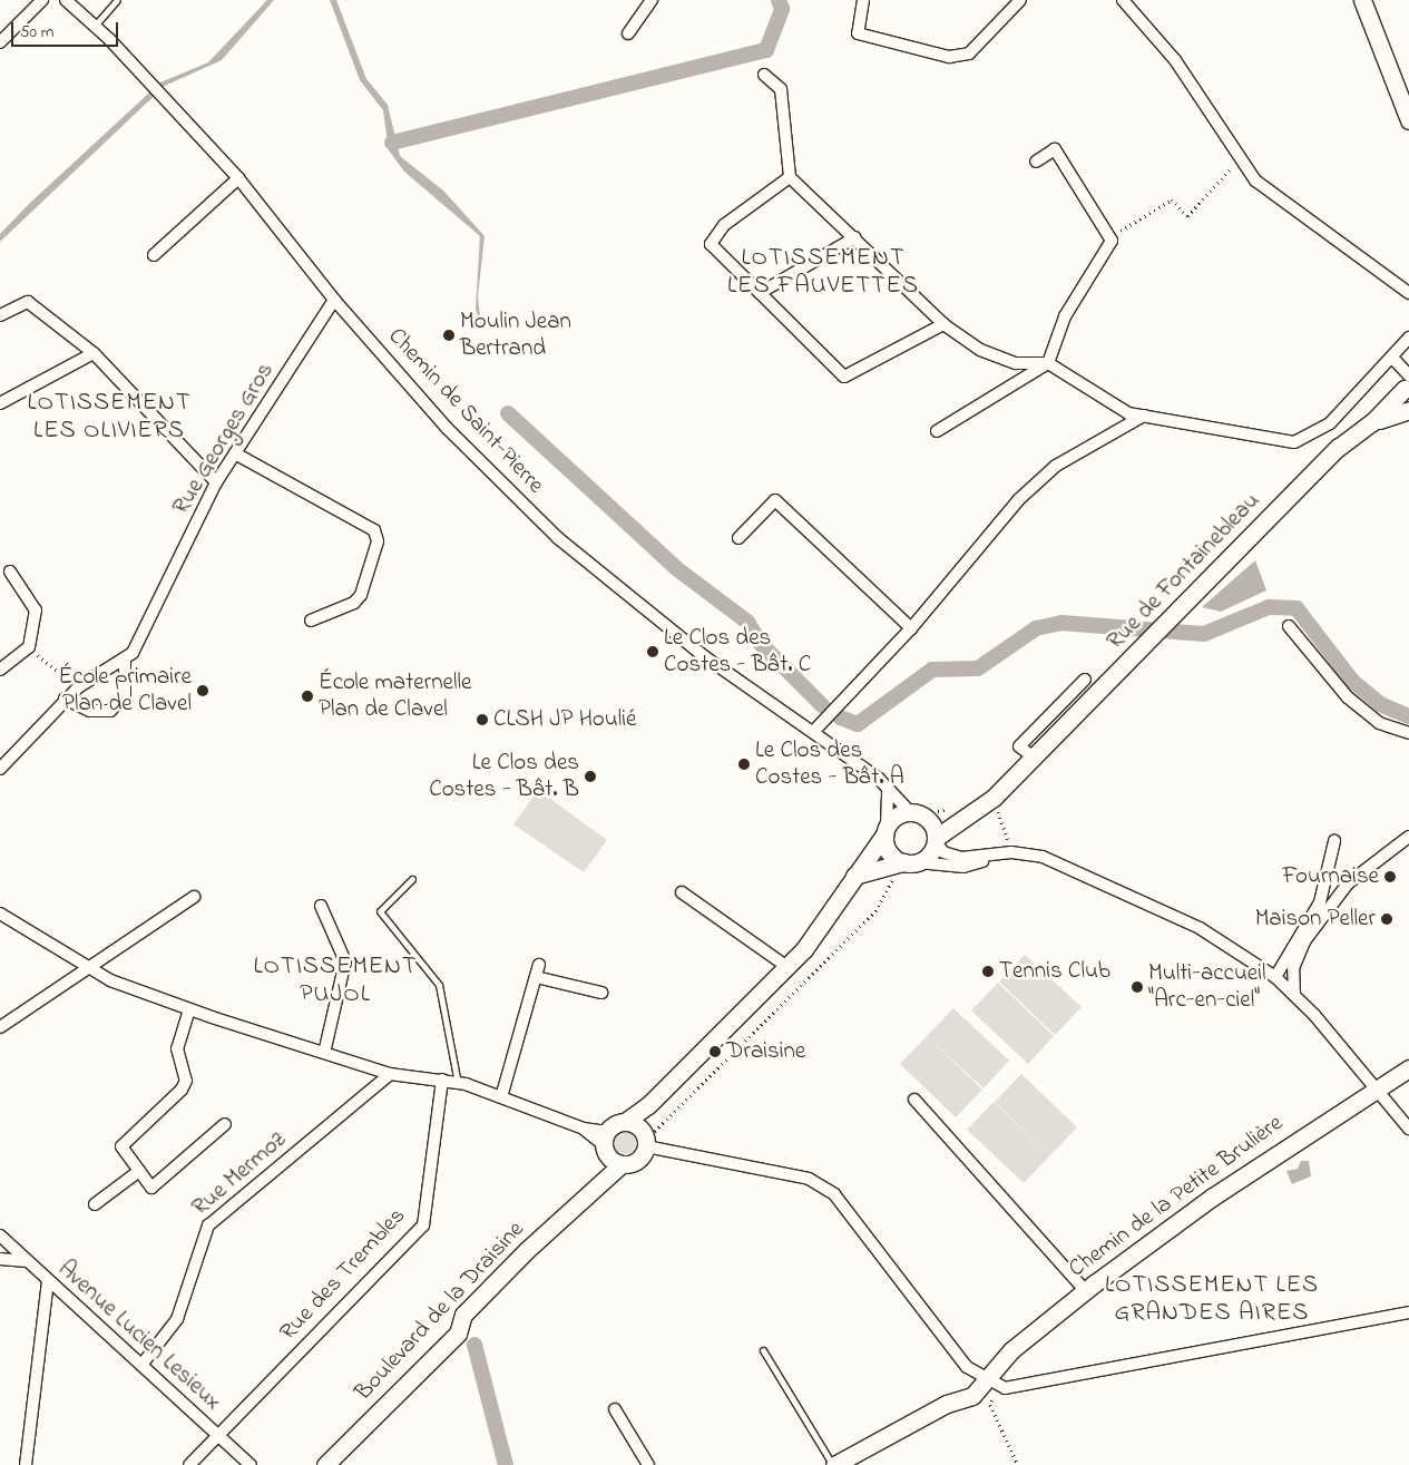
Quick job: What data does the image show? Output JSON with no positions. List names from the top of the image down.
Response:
{
  "streets": {
    "street": [
      "Chemin de Saint-Pierre",
      "Rue Georges Gros",
      "Rue de Fontainebleau",
      "Rue Mermoz",
      "Chemin de la Petite Brulière",
      "Rue des Trembles",
      "Boulevard de la Draisine",
      "Avenue Lucien Lesieux"
    ]
  },
  "crossings": [
    ["Chemin de Saint-Pierre", "Rue Georges Gros"],
    ["Rue Mermoz", "Avenue Lucien Lesieux"],
    ["Rue des Trembles", "Avenue Lucien Lesieux"]
  ],
  "districts": [
    "LOTISSEMENT LES FAUVETTES",
    "LOTISSEMENT LES OLIVIERS",
    "LOTISSEMENT PUJOL",
    "LOTISSEMENT LES GRANDES AIRES"
  ],
  "places": [
    "Moulin Jean Bertrand",
    "Le Clos des Costes - Bât. C",
    "École primaire Plan de Clavel",
    "École maternelle Plan de Clavel",
    "CLSH JP Houlié",
    "Le Clos des Costes - Bât. A",
    "Le Clos des Costes - Bât. B",
    "Fournaise",
    "Maison Peller",
    "Tennis Club",
    "Multi-accueil \"Arc-en-ciel\"",
    "Draisine"
  ],
  "scale_bar": "50 m"
}
